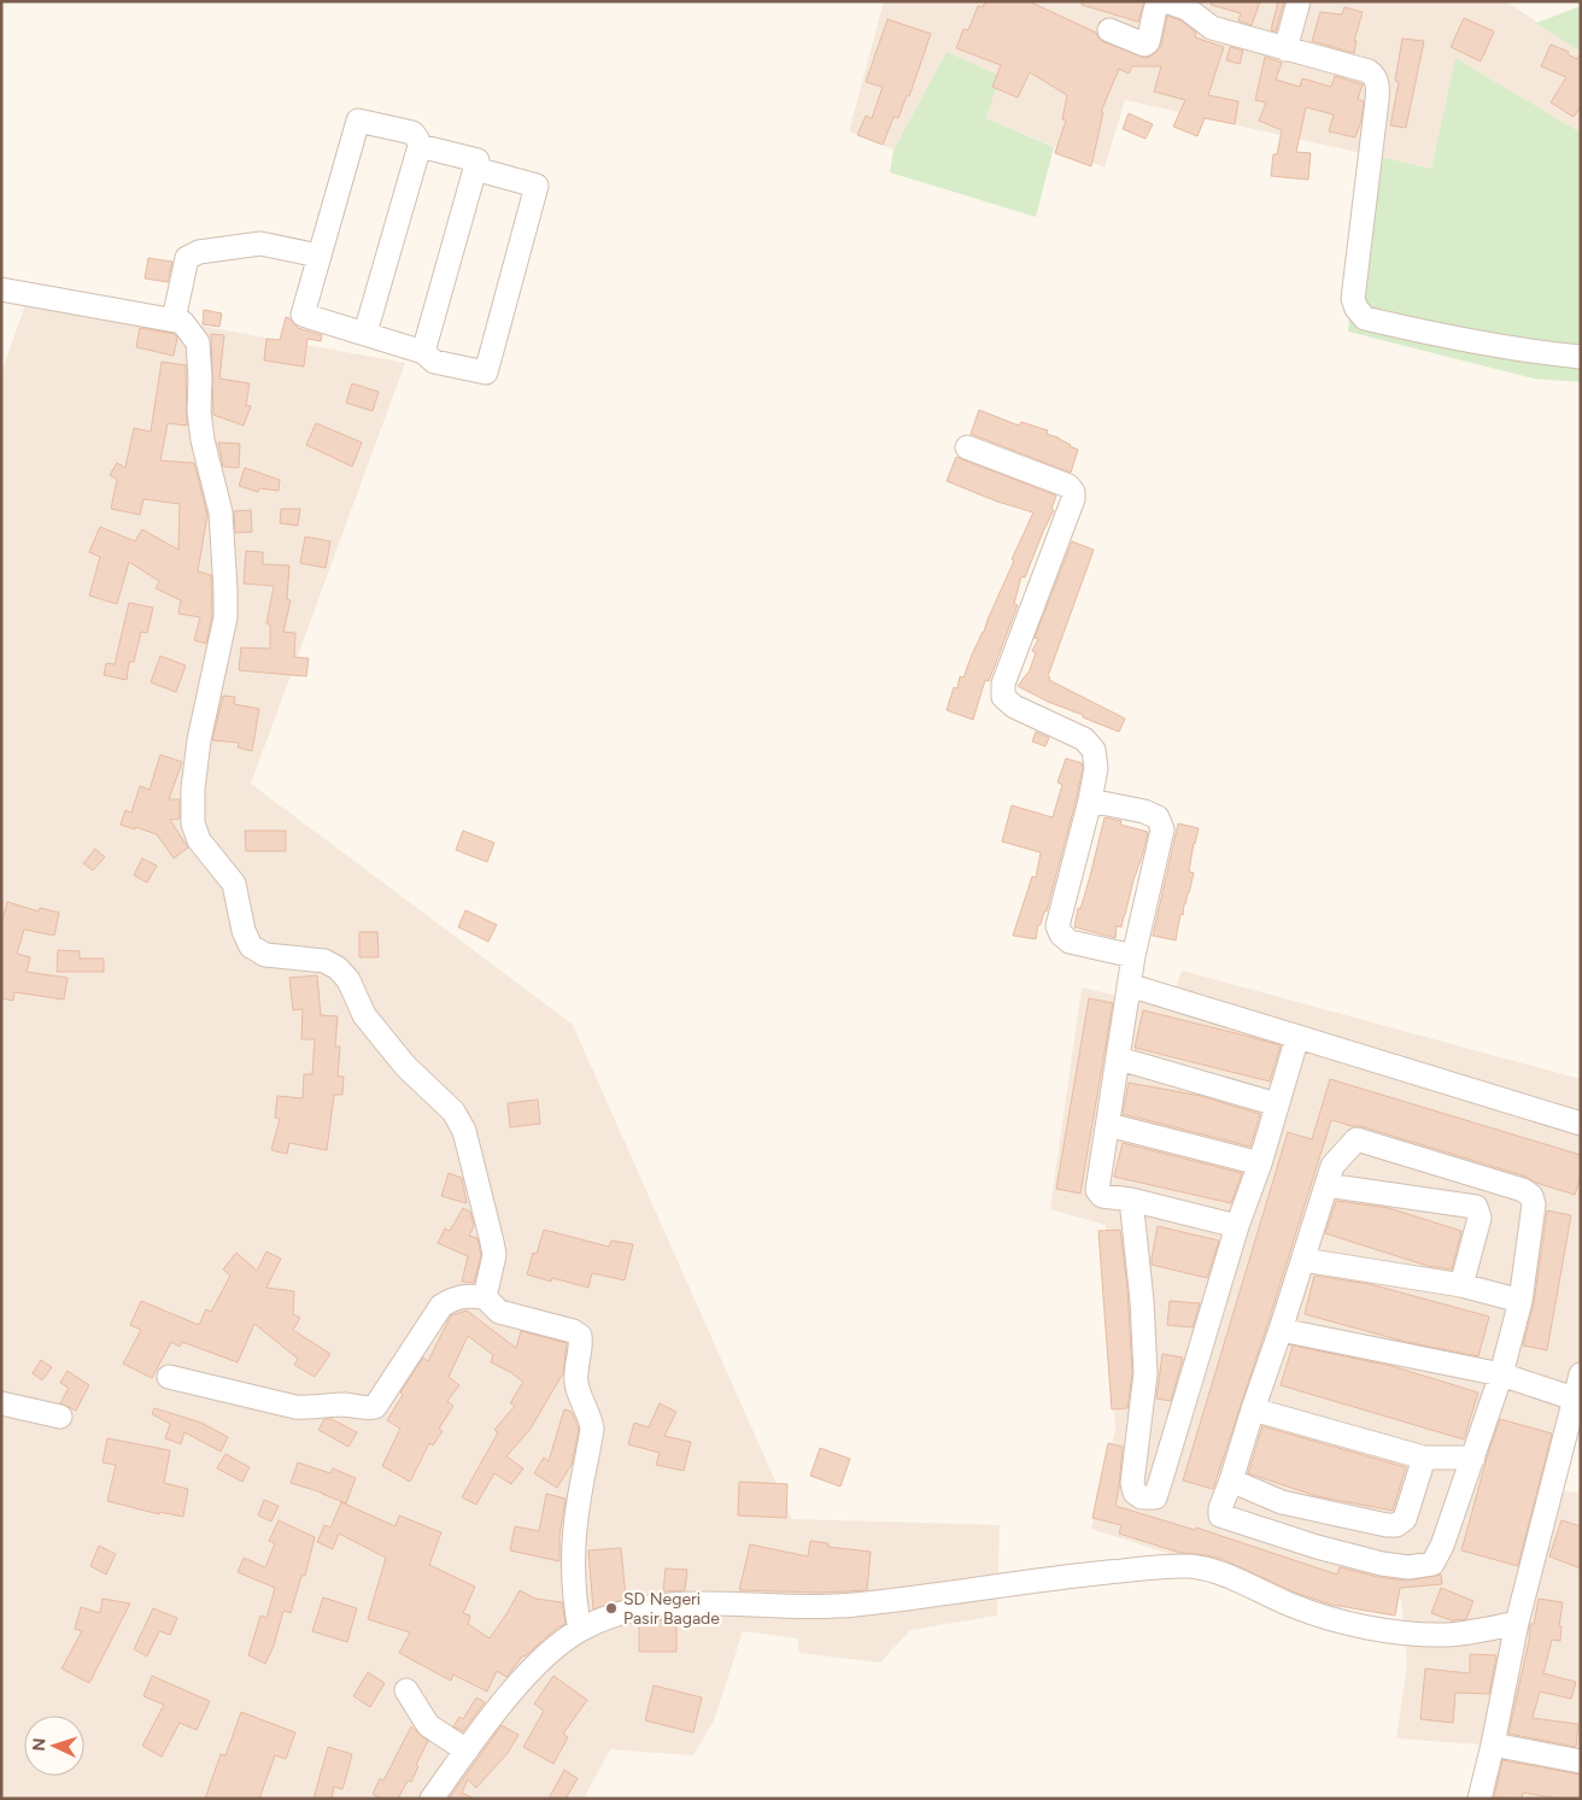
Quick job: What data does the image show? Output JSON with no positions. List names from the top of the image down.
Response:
{
  "places": ["SD Negeri Pasir Bagade"],
  "north": "left"
}
